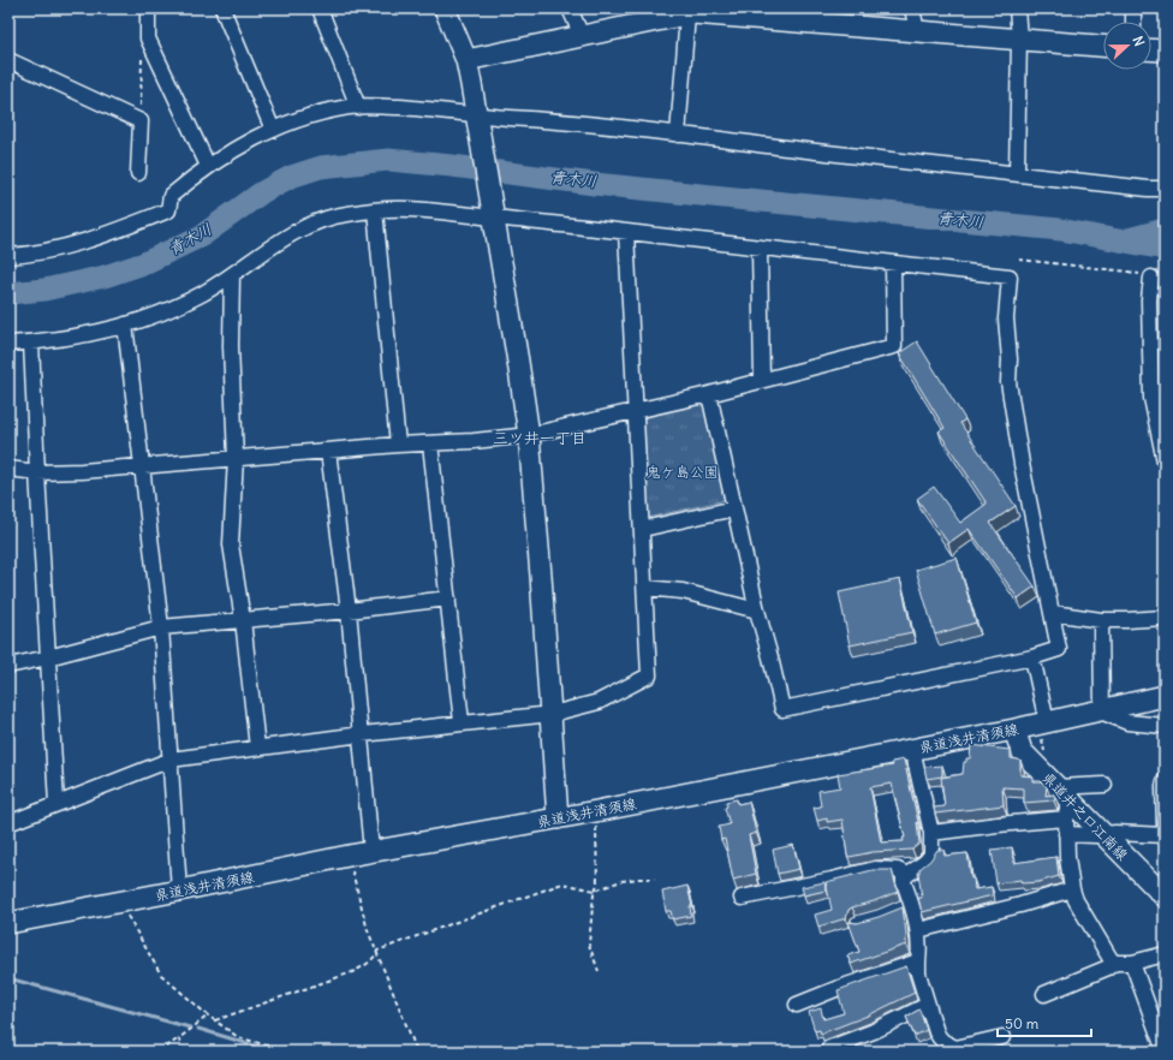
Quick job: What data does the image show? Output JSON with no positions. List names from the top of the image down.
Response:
{
  "streets": {
    "street": ["県道浅井清須線", "県道井之口江南線"]
  },
  "crossings": [
    ["県道浅井清須線", "県道井之口江南線"]
  ],
  "districts": ["三ツ井一丁目"],
  "water": ["青木川"],
  "parks": ["鬼ケ島公園"],
  "scale_bar": "50 m",
  "north": "right"
}
